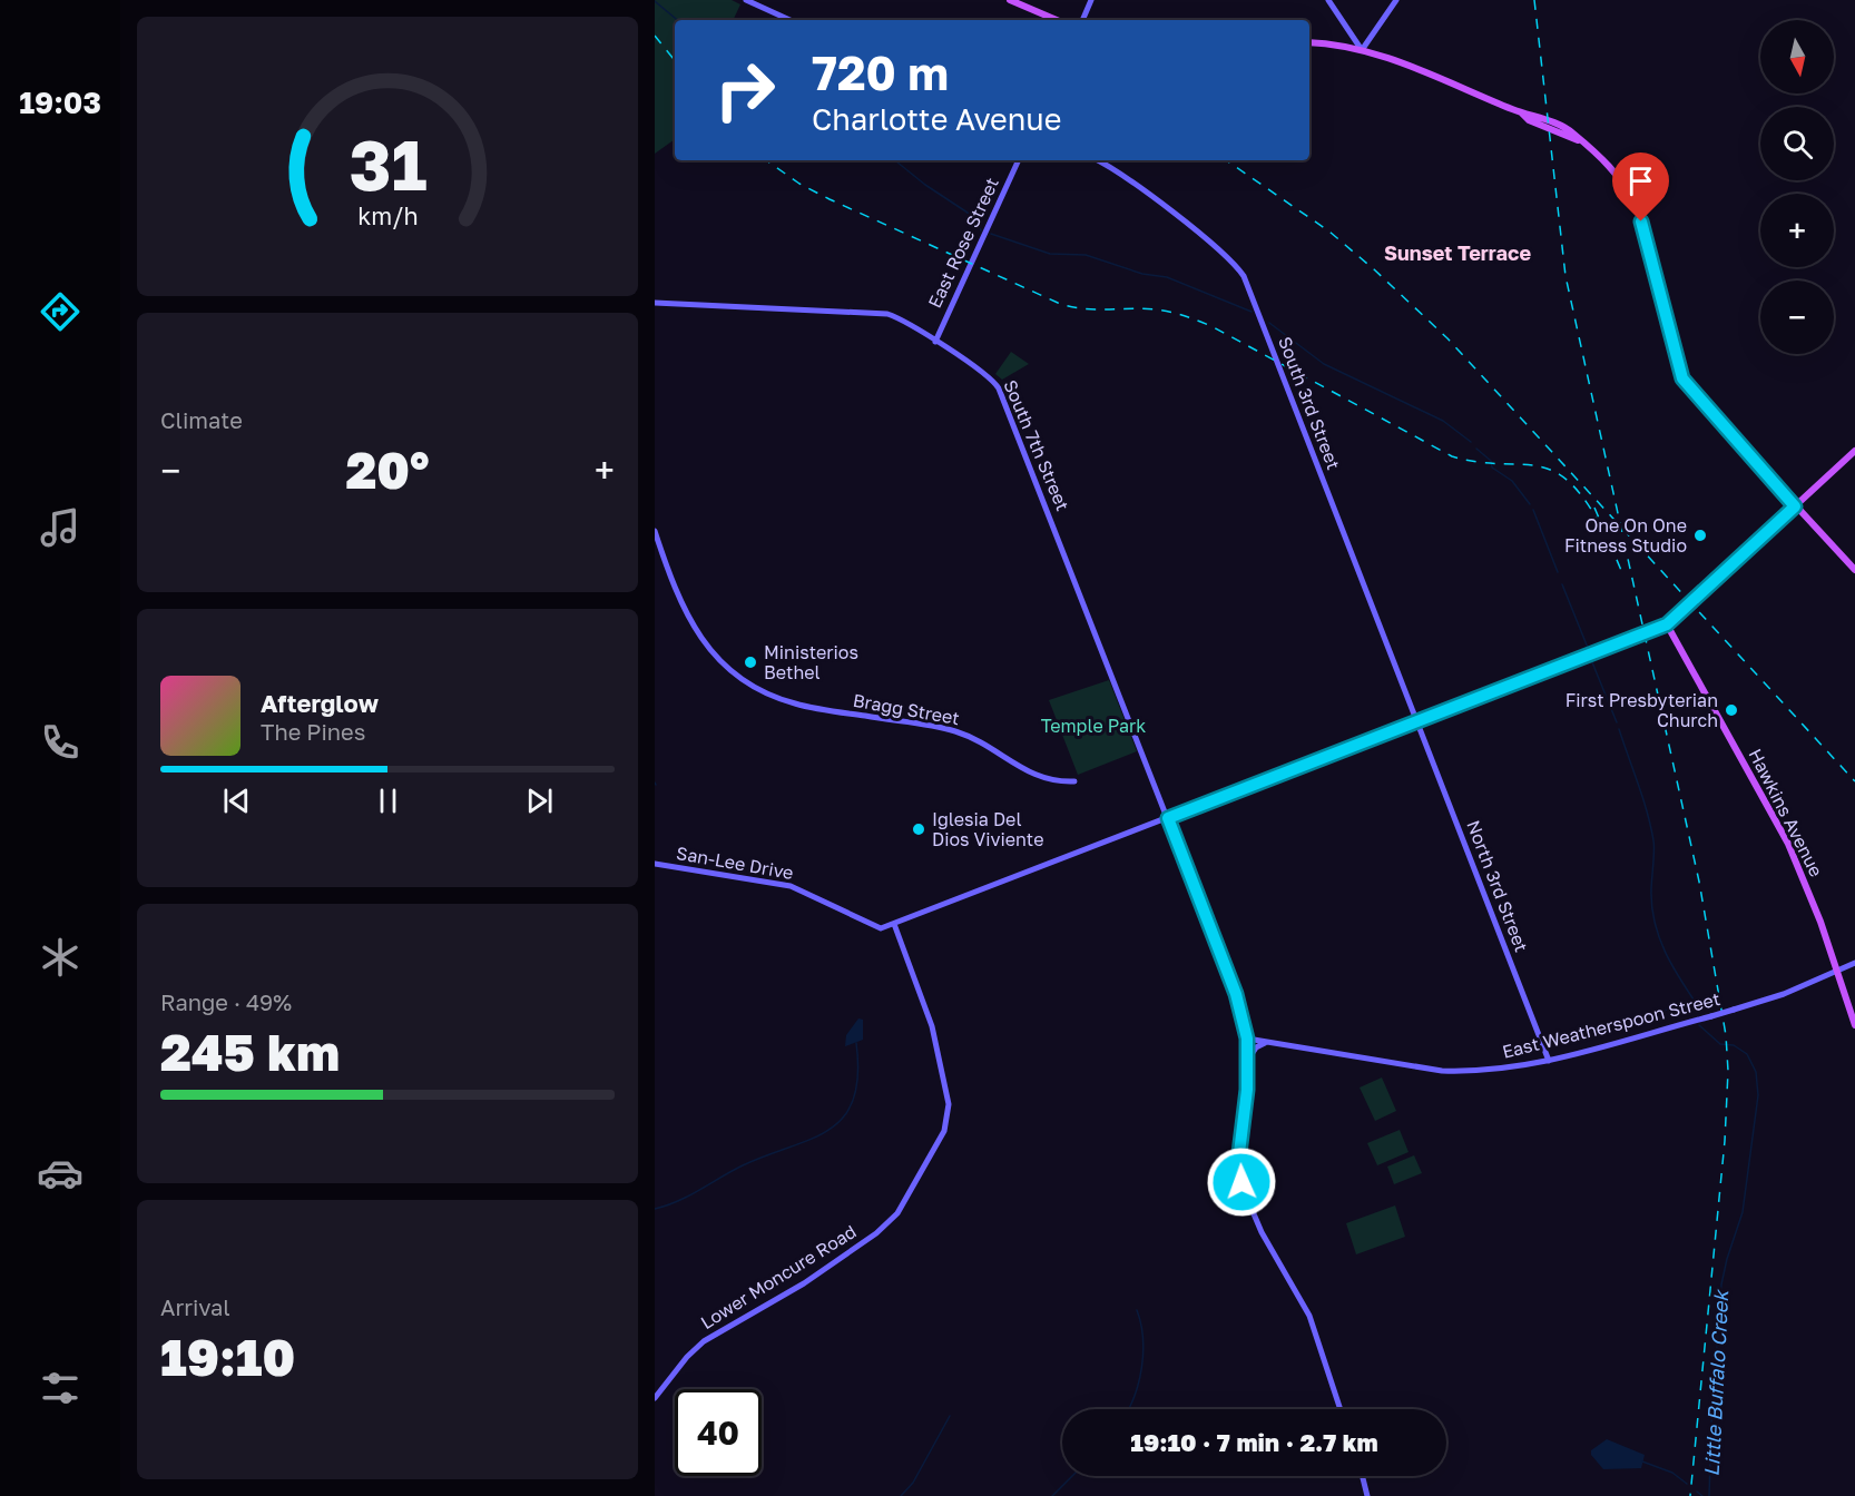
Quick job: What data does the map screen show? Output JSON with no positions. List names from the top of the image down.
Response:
{
  "streets": {
    "main road": ["Hawkins Avenue"],
    "street": [
      "East Rose Street",
      "South 3rd Street",
      "South 7th Street",
      "Bragg Street",
      "San-Lee Drive",
      "North 3rd Street",
      "East Weatherspoon Street",
      "Lower Moncure Road"
    ]
  },
  "crossings": [
    ["East Rose Street", "South 7th Street"],
    ["South 3rd Street", "North 3rd Street"],
    ["South 7th Street", "East Weatherspoon Street"],
    ["Hawkins Avenue", "East Weatherspoon Street"],
    ["San-Lee Drive", "Lower Moncure Road"],
    ["North 3rd Street", "East Weatherspoon Street"]
  ],
  "districts": ["Sunset Terrace"],
  "water": ["Little Buffalo Creek"],
  "parks": ["Temple Park"],
  "places": [
    "One On One Fitness Studio",
    "Ministerios Bethel",
    "First Presbyterian Church",
    "Iglesia Del Dios Viviente"
  ],
  "north": "bottom",
  "page": {
    "tabs": "19:03",
    "map_buttons": ["+", "−"],
    "turn": ["720 m", "Charlotte Avenue"],
    "tile": [
      "Climate",
      ["Range · 49%", "245 km"],
      ["Arrival", "19:10"]
    ],
    "heat": ["−", "20°", "+"],
    "song": ["Afterglow", "The Pines"],
    "limit": "40",
    "trip": "19:10 · 7 min · 2.7 km",
    "gauge": ["31", "km/h"]
  }
}
